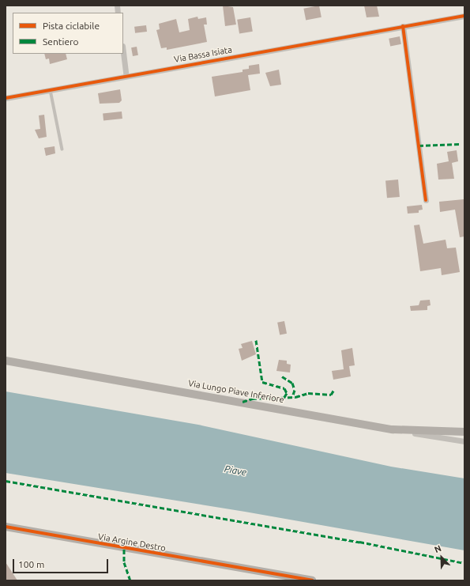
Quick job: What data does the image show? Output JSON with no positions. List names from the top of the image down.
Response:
{
  "streets": {
    "main road": ["Via Lungo Piave Inferiore", "Via Argine Destro"],
    "street": ["Via Bassa Isiata"]
  },
  "water": ["Piave"],
  "legend": ["Pista ciclabile", "Sentiero"],
  "scale_bar": "100 m",
  "north": "top left"
}
